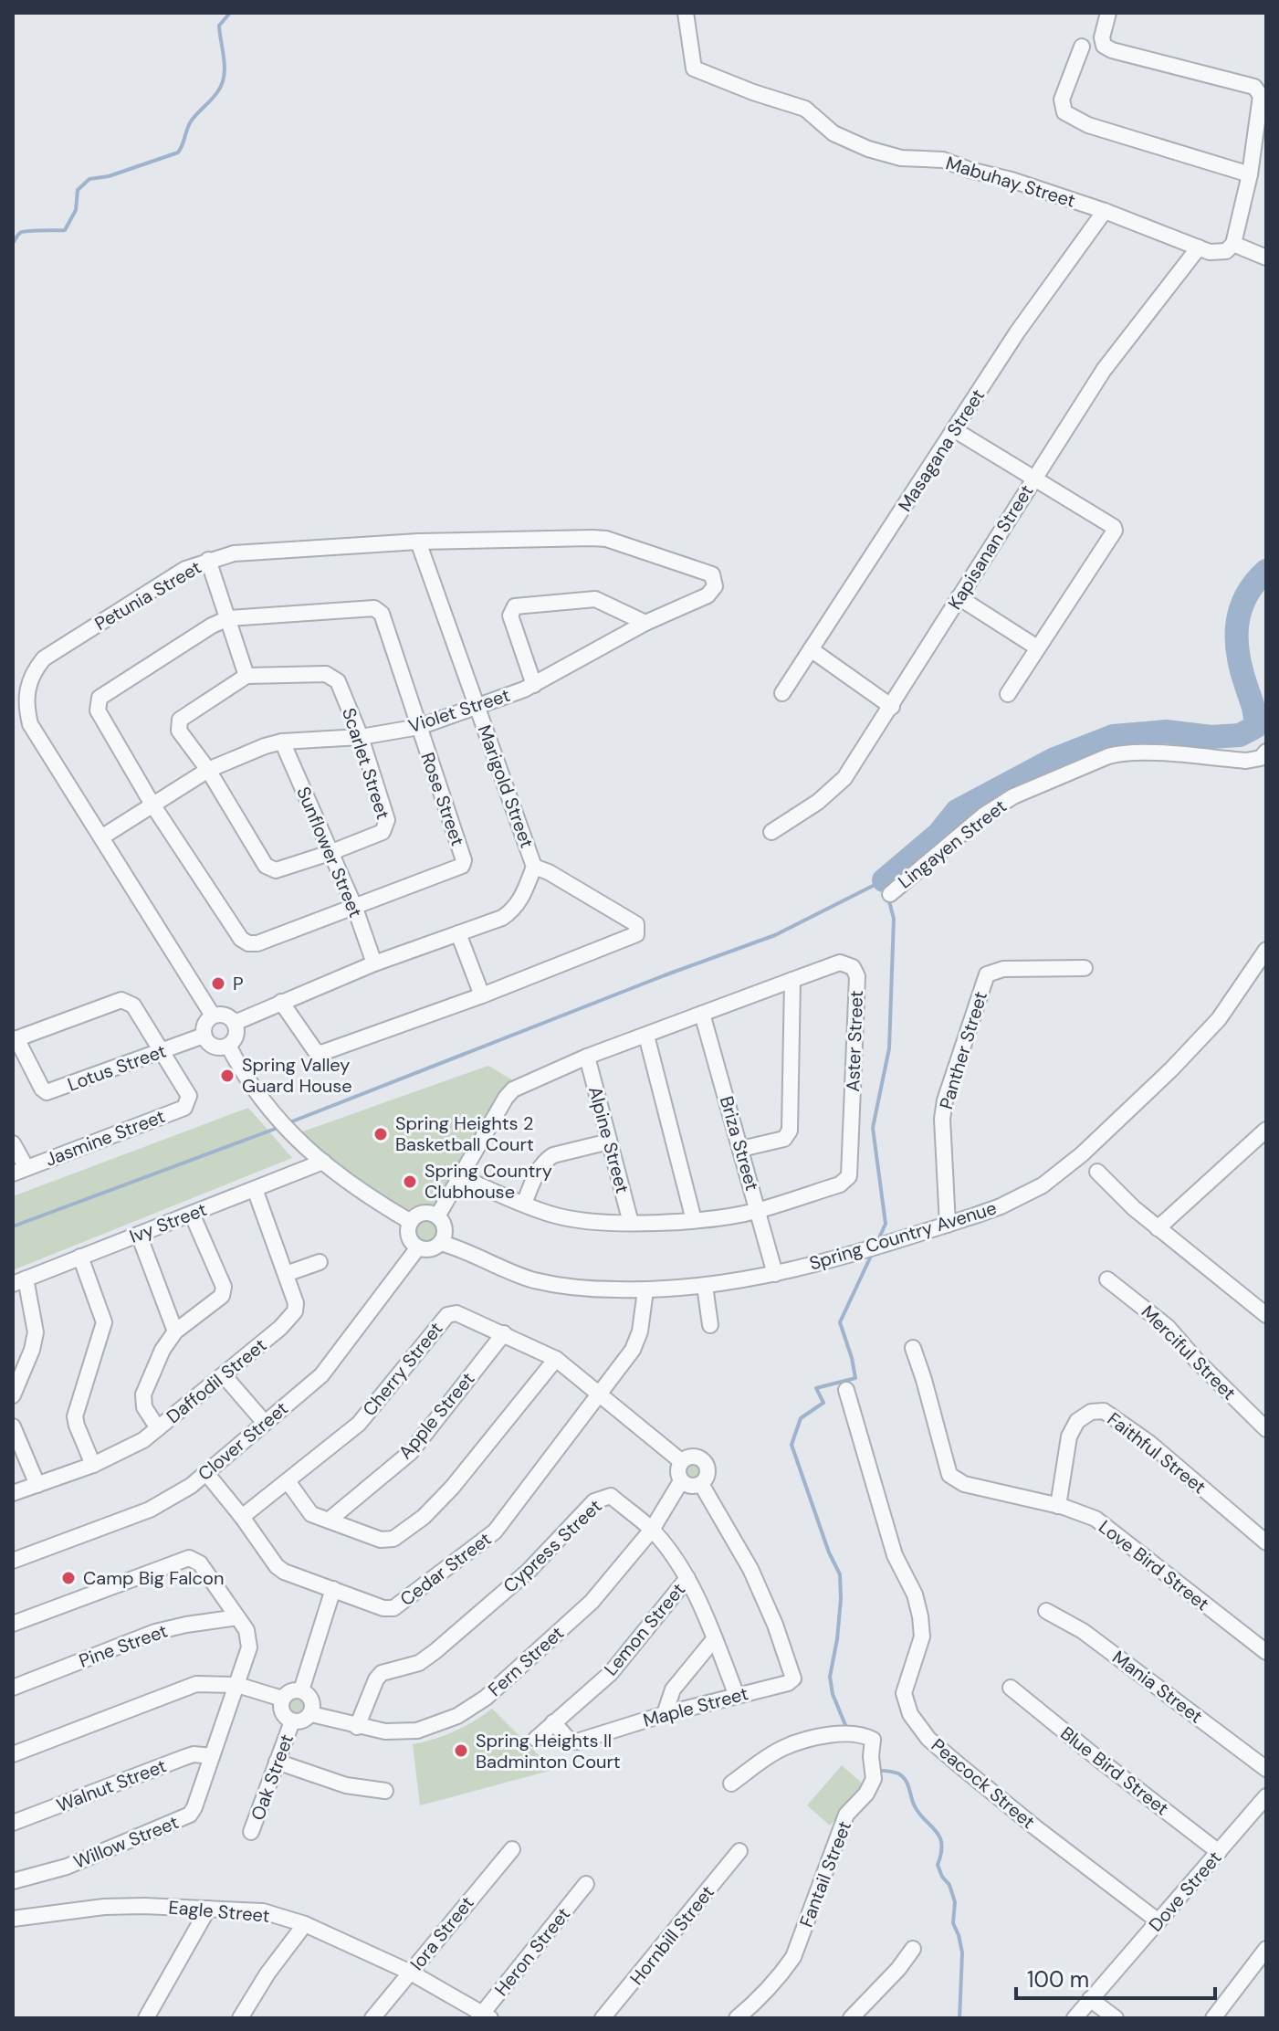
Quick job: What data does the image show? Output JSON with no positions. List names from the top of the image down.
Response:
{
  "streets": {
    "street": [
      "Mabuhay Street",
      "Masagana Street",
      "Kapisanan Street",
      "Petunia Street",
      "Violet Street",
      "Scarlet Street",
      "Marigold Street",
      "Rose Street",
      "Lingayen Street",
      "Sunflower Street",
      "Aster Street",
      "Panther Street",
      "Lotus Street",
      "Jasmine Street",
      "Alpine Street",
      "Briza Street",
      "Ivy Street",
      "Spring Country Avenue",
      "Merciful Street",
      "Cherry Street",
      "Daffodil Street",
      "Apple Street",
      "Clover Street",
      "Faithful Street",
      "Cypress Street",
      "Love Bird Street",
      "Cedar Street",
      "Lemon Street",
      "Pine Street",
      "Fern Street",
      "Mania Street",
      "Maple Street",
      "Blue Bird Street",
      "Oak Street",
      "Peacock Street",
      "Walnut Street",
      "Willow Street",
      "Fantail Street",
      "Dove Street",
      "Eagle Street",
      "Iora Street",
      "Hornbill Street",
      "Heron Street"
    ]
  },
  "crossings": [
    ["Mabuhay Street", "Masagana Street"],
    ["Mabuhay Street", "Kapisanan Street"],
    ["Petunia Street", "Violet Street"],
    ["Petunia Street", "Marigold Street"],
    ["Petunia Street", "Lotus Street"],
    ["Violet Street", "Scarlet Street"],
    ["Violet Street", "Marigold Street"],
    ["Violet Street", "Rose Street"],
    ["Violet Street", "Sunflower Street"],
    ["Scarlet Street", "Sunflower Street"],
    ["Marigold Street", "Sunflower Street"],
    ["Marigold Street", "Lotus Street"],
    ["Rose Street", "Sunflower Street"],
    ["Aster Street", "Alpine Street"],
    ["Aster Street", "Briza Street"],
    ["Aster Street", "Spring Country Avenue"],
    ["Aster Street", "Clover Street"],
    ["Panther Street", "Spring Country Avenue"],
    ["Lotus Street", "Jasmine Street"],
    ["Briza Street", "Spring Country Avenue"],
    ["Ivy Street", "Daffodil Street"],
    ["Spring Country Avenue", "Clover Street"],
    ["Spring Country Avenue", "Cedar Street"],
    ["Cherry Street", "Apple Street"],
    ["Cherry Street", "Cedar Street"],
    ["Cherry Street", "Fern Street"],
    ["Cherry Street", "Maple Street"],
    ["Clover Street", "Cedar Street"],
    ["Faithful Street", "Love Bird Street"],
    ["Cypress Street", "Lemon Street"],
    ["Cypress Street", "Fern Street"],
    ["Cypress Street", "Maple Street"],
    ["Lemon Street", "Maple Street"],
    ["Pine Street", "Willow Street"],
    ["Fern Street", "Maple Street"],
    ["Fern Street", "Oak Street"],
    ["Blue Bird Street", "Dove Street"],
    ["Peacock Street", "Dove Street"],
    ["Walnut Street", "Willow Street"],
    ["Eagle Street", "Iora Street"],
    ["Eagle Street", "Heron Street"]
  ],
  "places": [
    "P",
    "Spring Valley Guard House",
    "Spring Heights 2 Basketball Court",
    "Spring Country Clubhouse",
    "Camp Big Falcon",
    "Spring Heights II Badminton Court"
  ],
  "scale_bar": "100 m"
}
